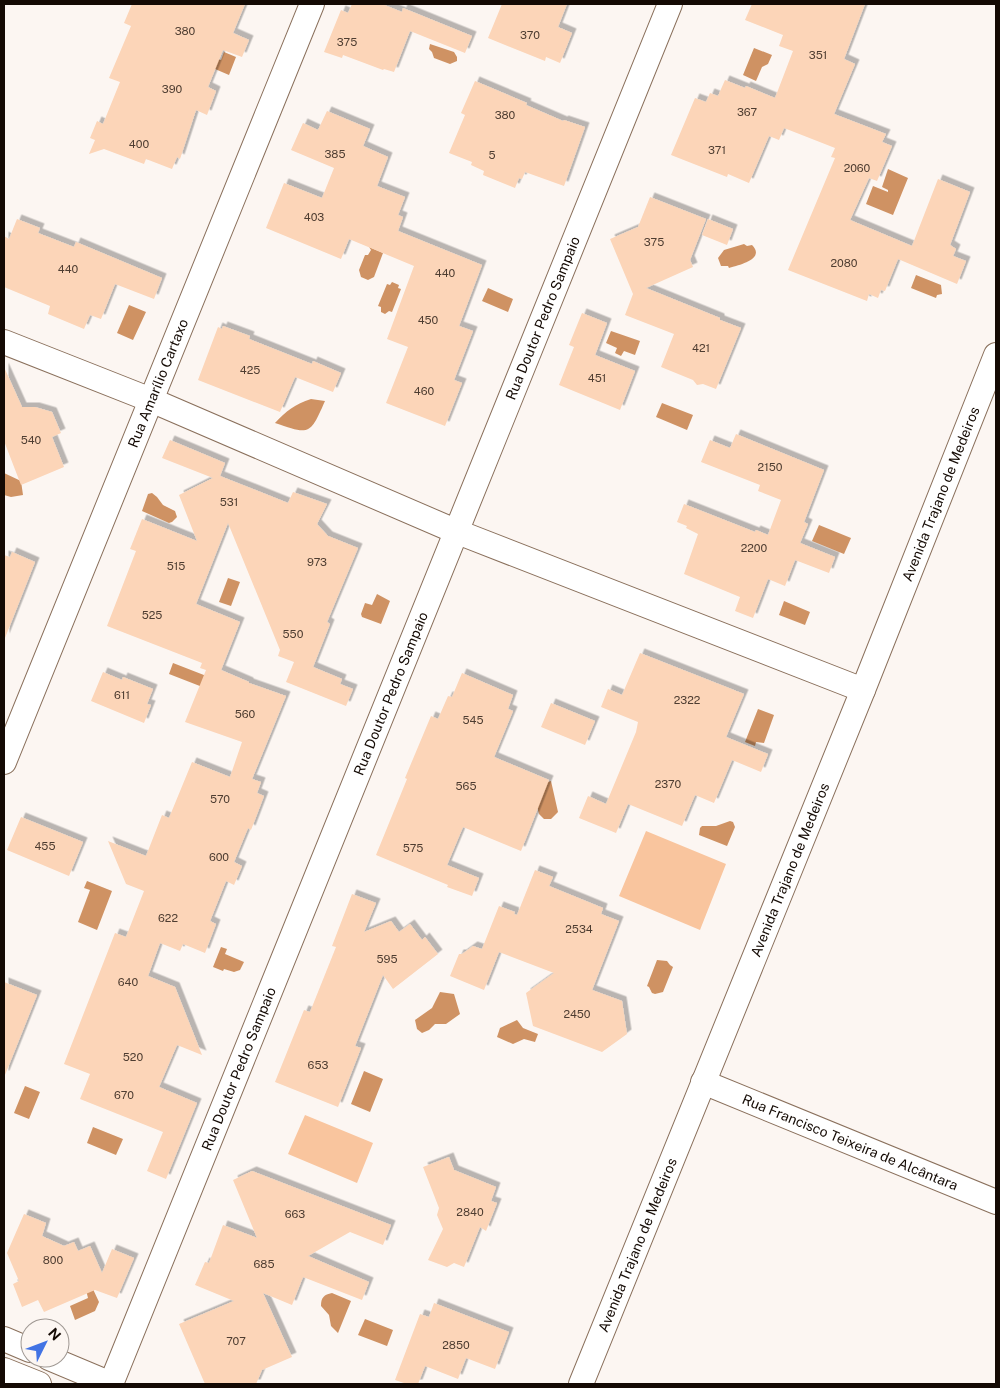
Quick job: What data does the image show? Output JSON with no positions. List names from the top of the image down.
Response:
{
  "streets": {
    "street": [
      "Rua Doutor Pedro Sampaio",
      "Rua Amarílio Cartaxo",
      "Avenida Trajano de Medeiros",
      "Rua Francisco Teixeira de Alcântara"
    ]
  },
  "crossings": [
    ["Avenida Trajano de Medeiros", "Rua Francisco Teixeira de Alcântara"]
  ],
  "house_numbers": [
    "380",
    "370",
    "375",
    "351",
    "390",
    "367",
    "380",
    "400",
    "371",
    "385",
    "5",
    "2060",
    "403",
    "375",
    "2080",
    "440",
    "440",
    "450",
    "421",
    "425",
    "451",
    "460",
    "540",
    "2150",
    "531",
    "2200",
    "973",
    "515",
    "525",
    "550",
    "611",
    "2322",
    "560",
    "545",
    "2370",
    "565",
    "570",
    "455",
    "575",
    "600",
    "622",
    "2534",
    "595",
    "640",
    "2450",
    "520",
    "653",
    "670",
    "2840",
    "663",
    "800",
    "685",
    "707",
    "2850"
  ],
  "north": "top right"
}
